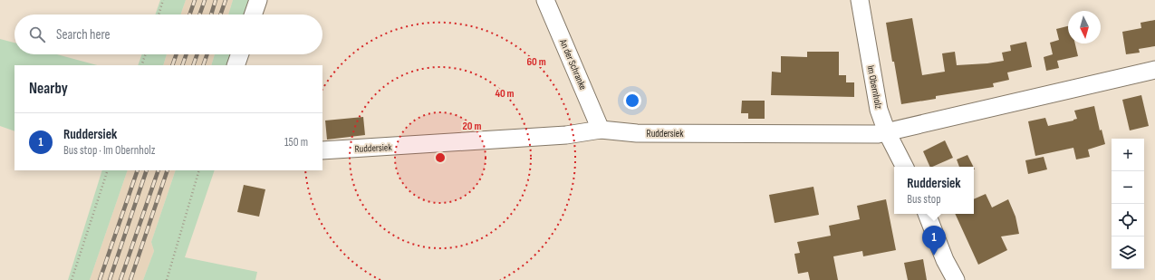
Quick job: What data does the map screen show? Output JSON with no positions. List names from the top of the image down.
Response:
{
  "streets": {
    "street": ["An der Schranke", "Im Obernholz", "Ruddersiek"]
  },
  "crossings": [
    ["An der Schranke", "Ruddersiek"],
    ["Im Obernholz", "Ruddersiek"]
  ],
  "north": "bottom",
  "page": {
    "search": "Search here",
    "heading": "Nearby",
    "list": [
      {
        "mark": "1",
        "name": "Ruddersiek",
        "note": "Bus stop · Im Obernholz",
        "value": "150 m"
      }
    ],
    "map_buttons": ["+", "−"],
    "popup": ["Ruddersiek", "Bus stop"],
    "pins": "1"
  },
  "rings": ["60 m", "40 m", "20 m"]
}
